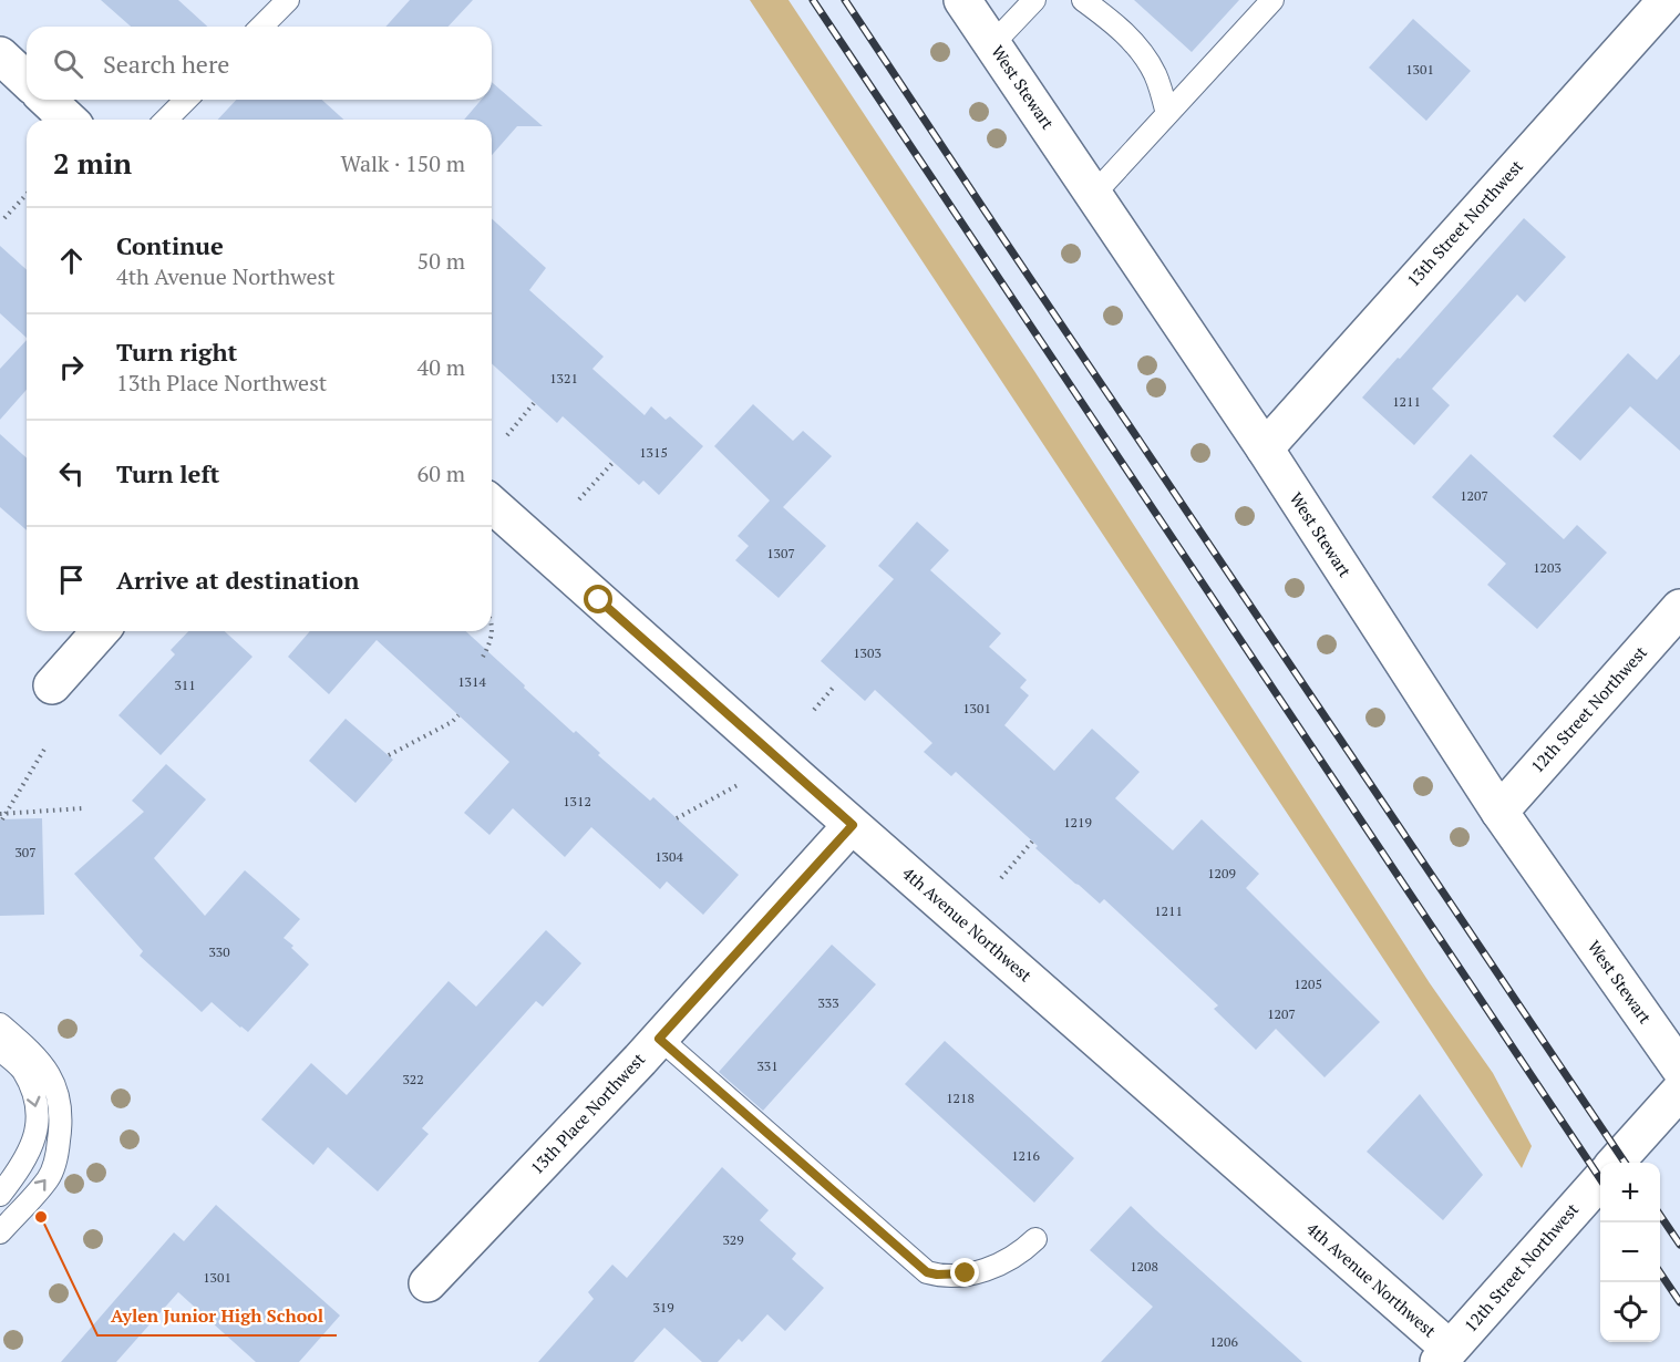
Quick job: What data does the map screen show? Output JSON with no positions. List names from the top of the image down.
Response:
{
  "streets": {
    "street": [
      "West Stewart",
      "13th Street Northwest",
      "12th Street Northwest",
      "4th Avenue Northwest",
      "13th Place Northwest"
    ]
  },
  "crossings": [
    ["West Stewart", "13th Street Northwest"],
    ["West Stewart", "12th Street Northwest"],
    ["12th Street Northwest", "4th Avenue Northwest"],
    ["4th Avenue Northwest", "13th Place Northwest"]
  ],
  "places": ["Aylen Junior High School"],
  "house_numbers": [
    "1301",
    "1321",
    "1211",
    "1315",
    "1207",
    "1307",
    "1203",
    "1303",
    "1314",
    "311",
    "1301",
    "1312",
    "1219",
    "307",
    "1304",
    "1209",
    "1211",
    "330",
    "1205",
    "333",
    "1207",
    "331",
    "322",
    "1218",
    "1216",
    "329",
    "1208",
    "1301",
    "319",
    "1206"
  ],
  "page": {
    "search": "Search here",
    "heading": ["2 min", "Walk · 150 m"],
    "list": [
      ["Continue", "4th Avenue Northwest", "50 m"],
      ["Turn right", "13th Place Northwest", "40 m"],
      ["Turn left", "60 m"],
      "Arrive at destination"
    ],
    "map_buttons": ["+", "−"]
  }
}
